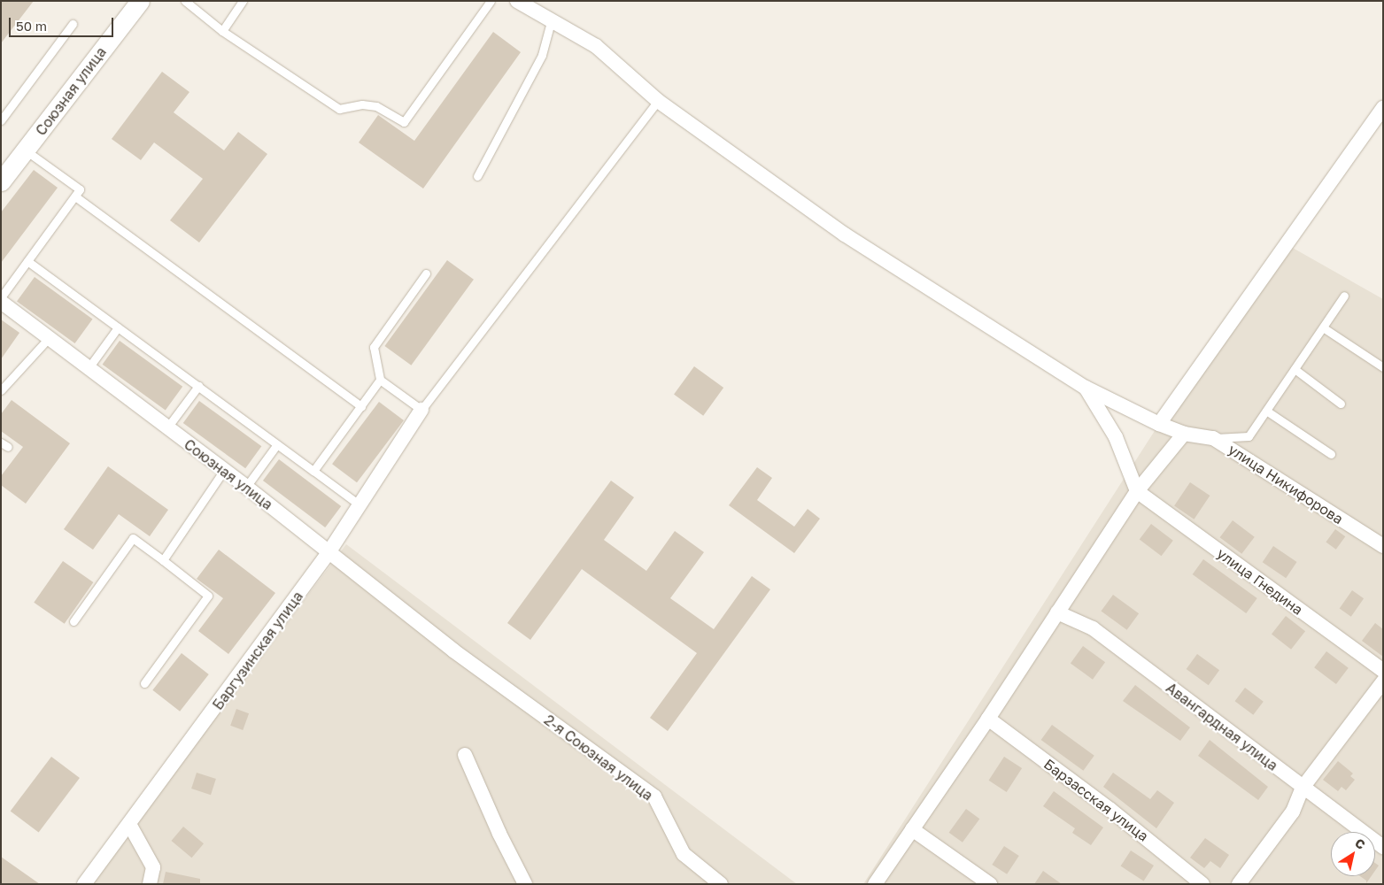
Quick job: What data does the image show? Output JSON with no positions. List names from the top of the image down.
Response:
{
  "streets": {
    "street": [
      "Союзная улица",
      "улица Никифорова",
      "улица Гнедина",
      "Баргузинская улица",
      "Авангардная улица",
      "2-я Союзная улица",
      "Барзасская улица"
    ]
  },
  "crossings": [
    ["Союзная улица", "Баргузинская улица"],
    ["Союзная улица", "2-я Союзная улица"]
  ],
  "scale_bar": "50 m",
  "north": "top right"
}
